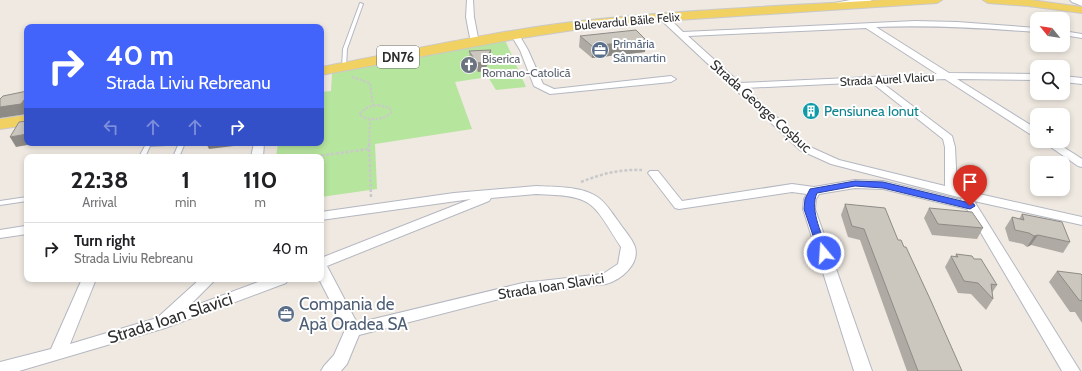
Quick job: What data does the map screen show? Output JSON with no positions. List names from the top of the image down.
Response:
{
  "streets": {
    "main road": ["Bulevardul Băile Felix", "DN76"],
    "street": ["Strada Aurel Vlaicu", "Strada George Coșbuc", "Strada Ioan Slavici"]
  },
  "crossings": [
    ["Bulevardul Băile Felix", "Strada George Coșbuc"],
    ["Strada Aurel Vlaicu", "Strada George Coșbuc"]
  ],
  "places": {
    "office": ["Primăria Sânmartin", "Compania de Apă Oradea SA"],
    "church": ["Biserica Romano-Catolică"],
    "building": ["Pensiunea Ionut"]
  },
  "north": "top left",
  "page": {
    "map_buttons": ["+", "−"],
    "turn": ["40 m", "Strada Liviu Rebreanu"],
    "eta": [
      "22:38",
      "Arrival",
      "1",
      "min",
      "110",
      "m"
    ],
    "list": [
      {
        "name": "Turn right",
        "note": "Strada Liviu Rebreanu",
        "value": "40 m"
      }
    ]
  }
}
